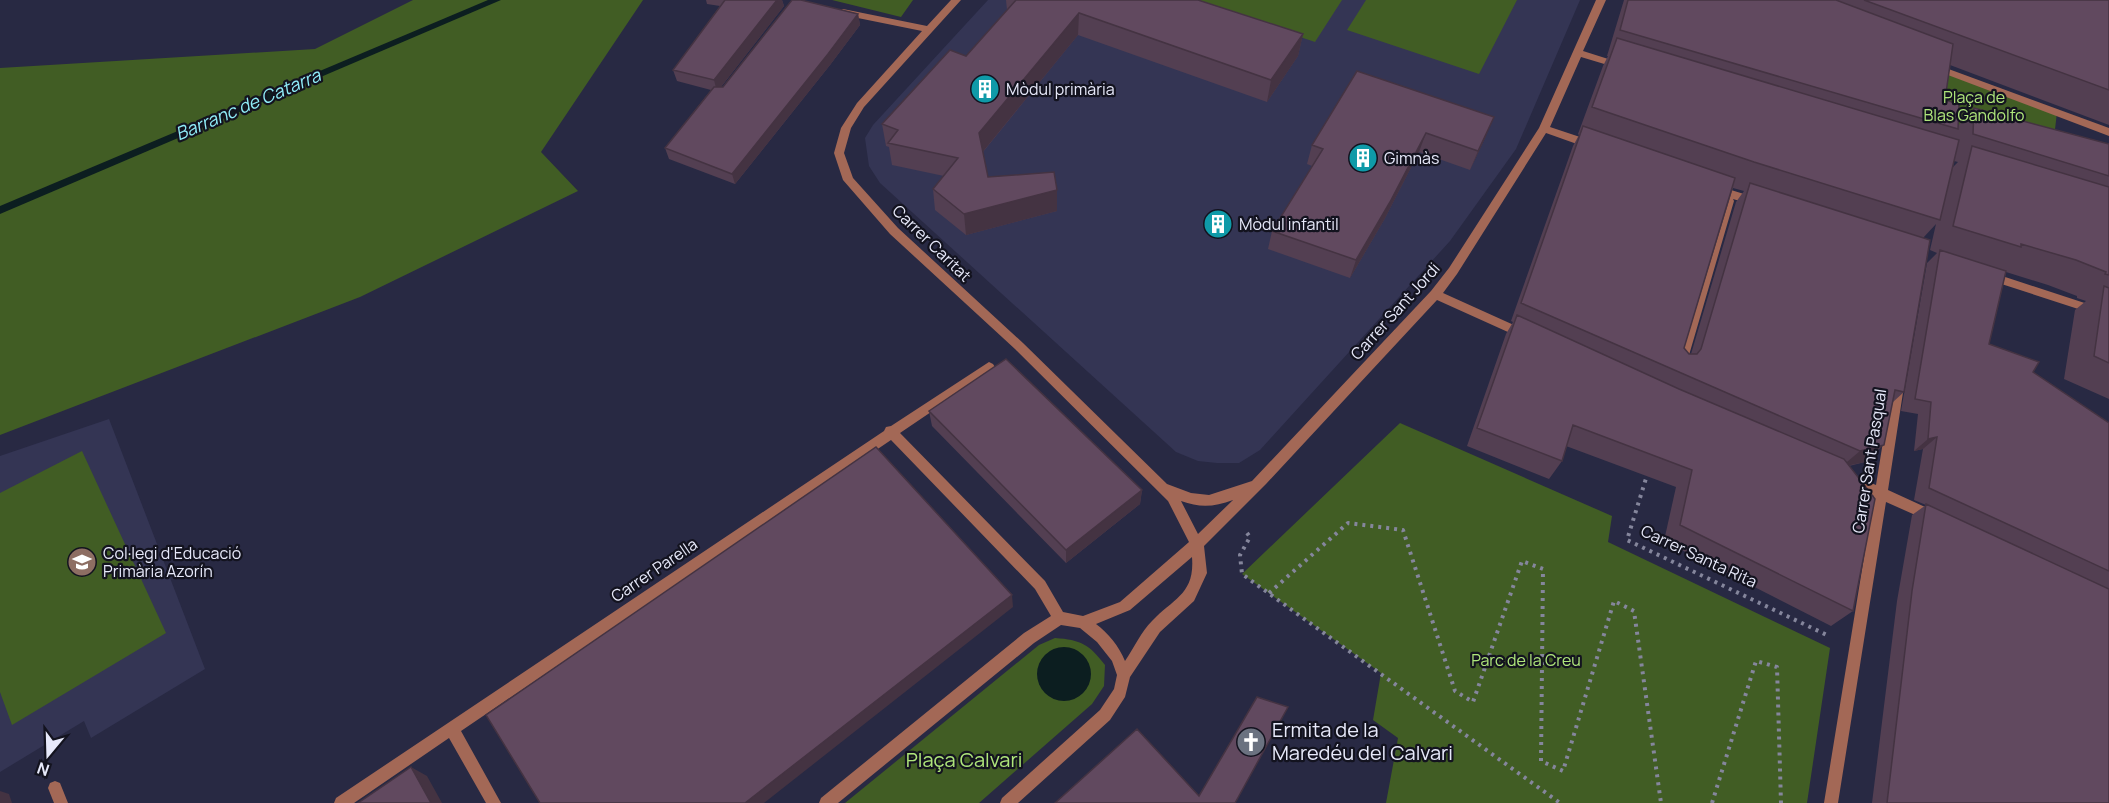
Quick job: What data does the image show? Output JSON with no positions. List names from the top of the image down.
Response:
{
  "streets": {
    "street": [
      "Carrer Caritat",
      "Carrer Sant Jordi",
      "Carrer Sant Pasqual",
      "Carrer Parella"
    ],
    "path": ["Carrer Santa Rita"]
  },
  "crossings": [
    ["Carrer Caritat", "Carrer Sant Jordi"],
    ["Carrer Sant Pasqual", "Carrer Santa Rita"]
  ],
  "water": ["Barranc de Catarra"],
  "parks": ["Plaça de Blas Gandolfo", "Parc de la Creu", "Plaça Calvari"],
  "places": {
    "building": ["Mòdul primària", "Gimnàs", "Mòdul infantil"],
    "school or university": ["Col·legi d'Educació Primària Azorín"],
    "church": ["Ermita de la Maredéu del Calvari"]
  },
  "north": "bottom"
}
